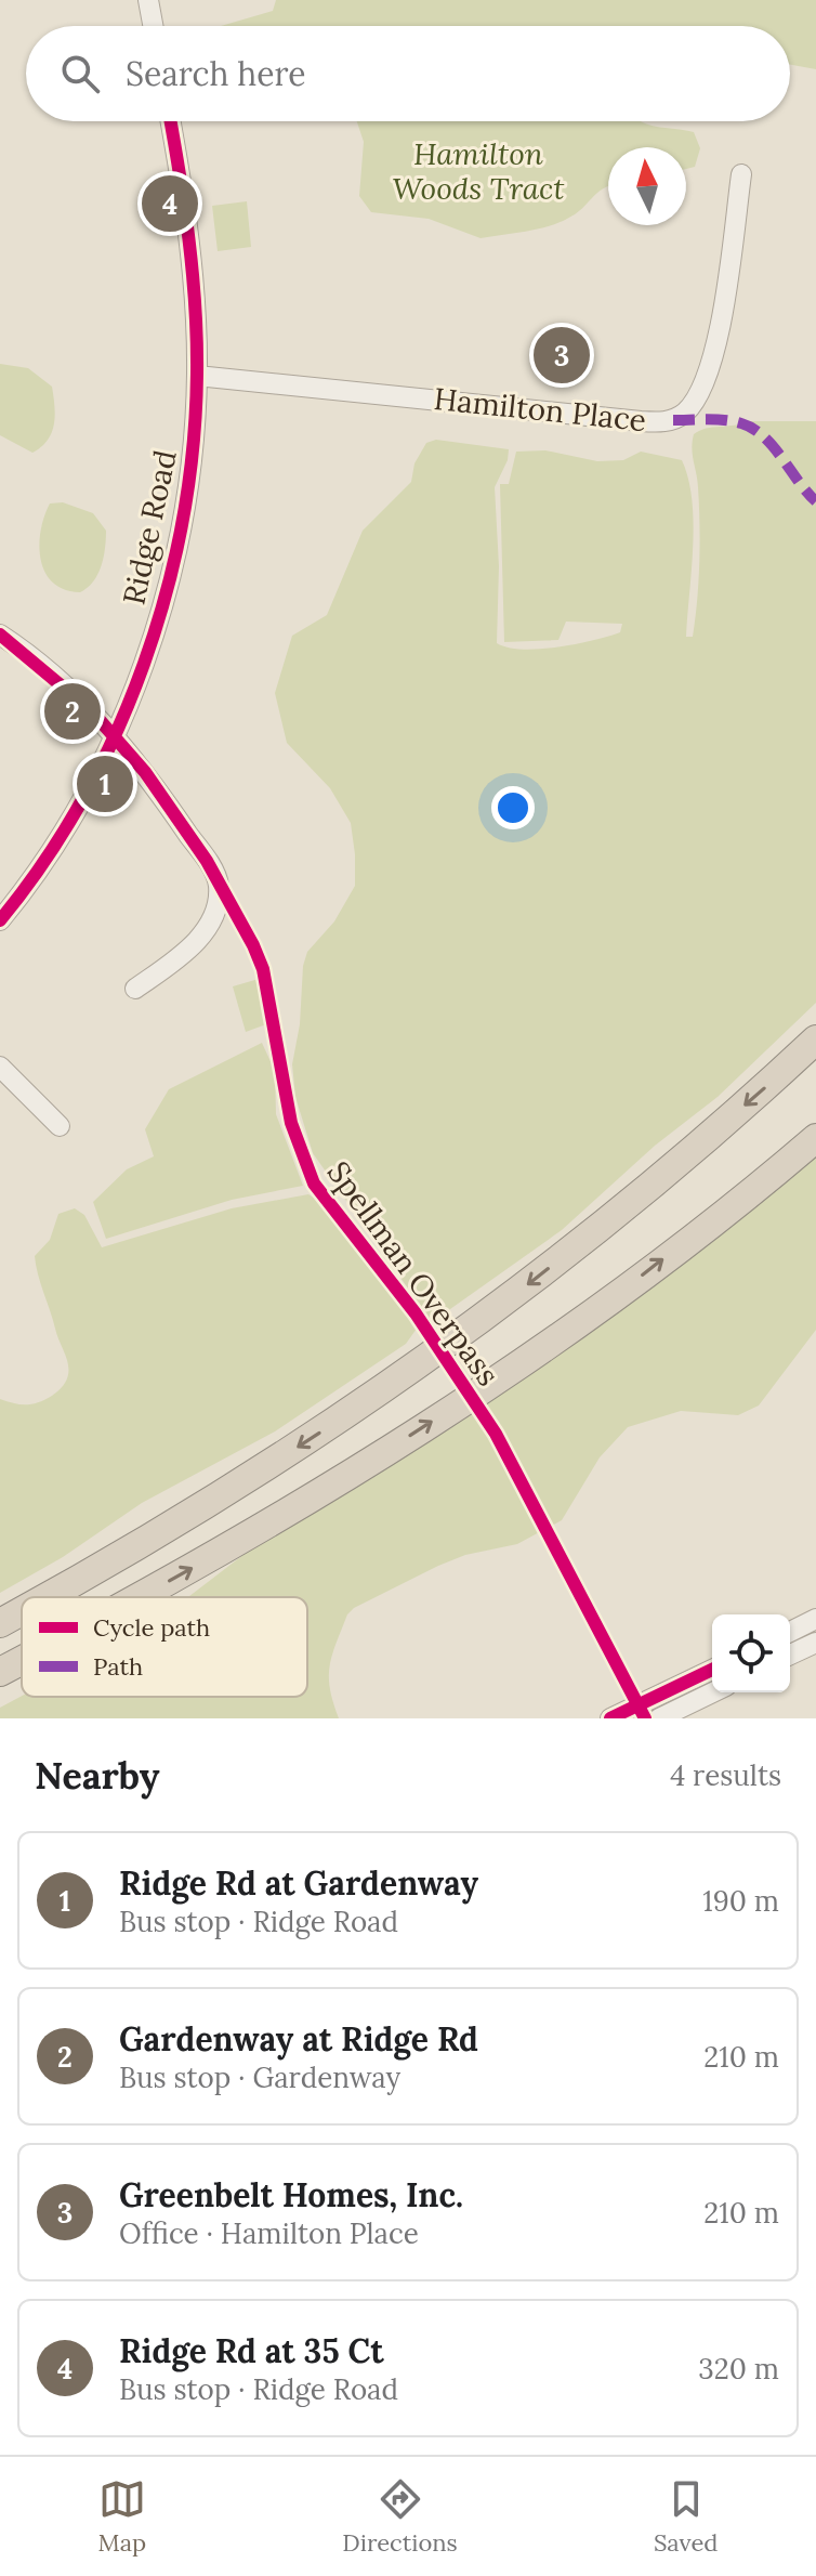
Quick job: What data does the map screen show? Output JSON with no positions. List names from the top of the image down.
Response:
{
  "streets": {
    "street": ["Hamilton Place", "Ridge Road"],
    "cycle path": ["Spellman Overpass"]
  },
  "crossings": [
    ["Hamilton Place", "Ridge Road"]
  ],
  "parks": ["Hamilton Woods Tract"],
  "legend": ["Cycle path", "Path"],
  "north": "top",
  "page": {
    "search": "Search here",
    "pins": [
      "4",
      "3",
      "2",
      "1"
    ],
    "heading": ["Nearby", "4 results"],
    "list": [
      {
        "mark": "1",
        "name": "Ridge Rd at Gardenway",
        "note": "Bus stop · Ridge Road",
        "value": "190 m"
      },
      {
        "mark": "2",
        "name": "Gardenway at Ridge Rd",
        "note": "Bus stop · Gardenway",
        "value": "210 m"
      },
      {
        "mark": "3",
        "name": "Greenbelt Homes, Inc.",
        "note": "Office · Hamilton Place",
        "value": "210 m"
      },
      {
        "mark": "4",
        "name": "Ridge Rd at 35 Ct",
        "note": "Bus stop · Ridge Road",
        "value": "320 m"
      }
    ],
    "nav": ["Map", "Directions", "Saved"]
  }
}
